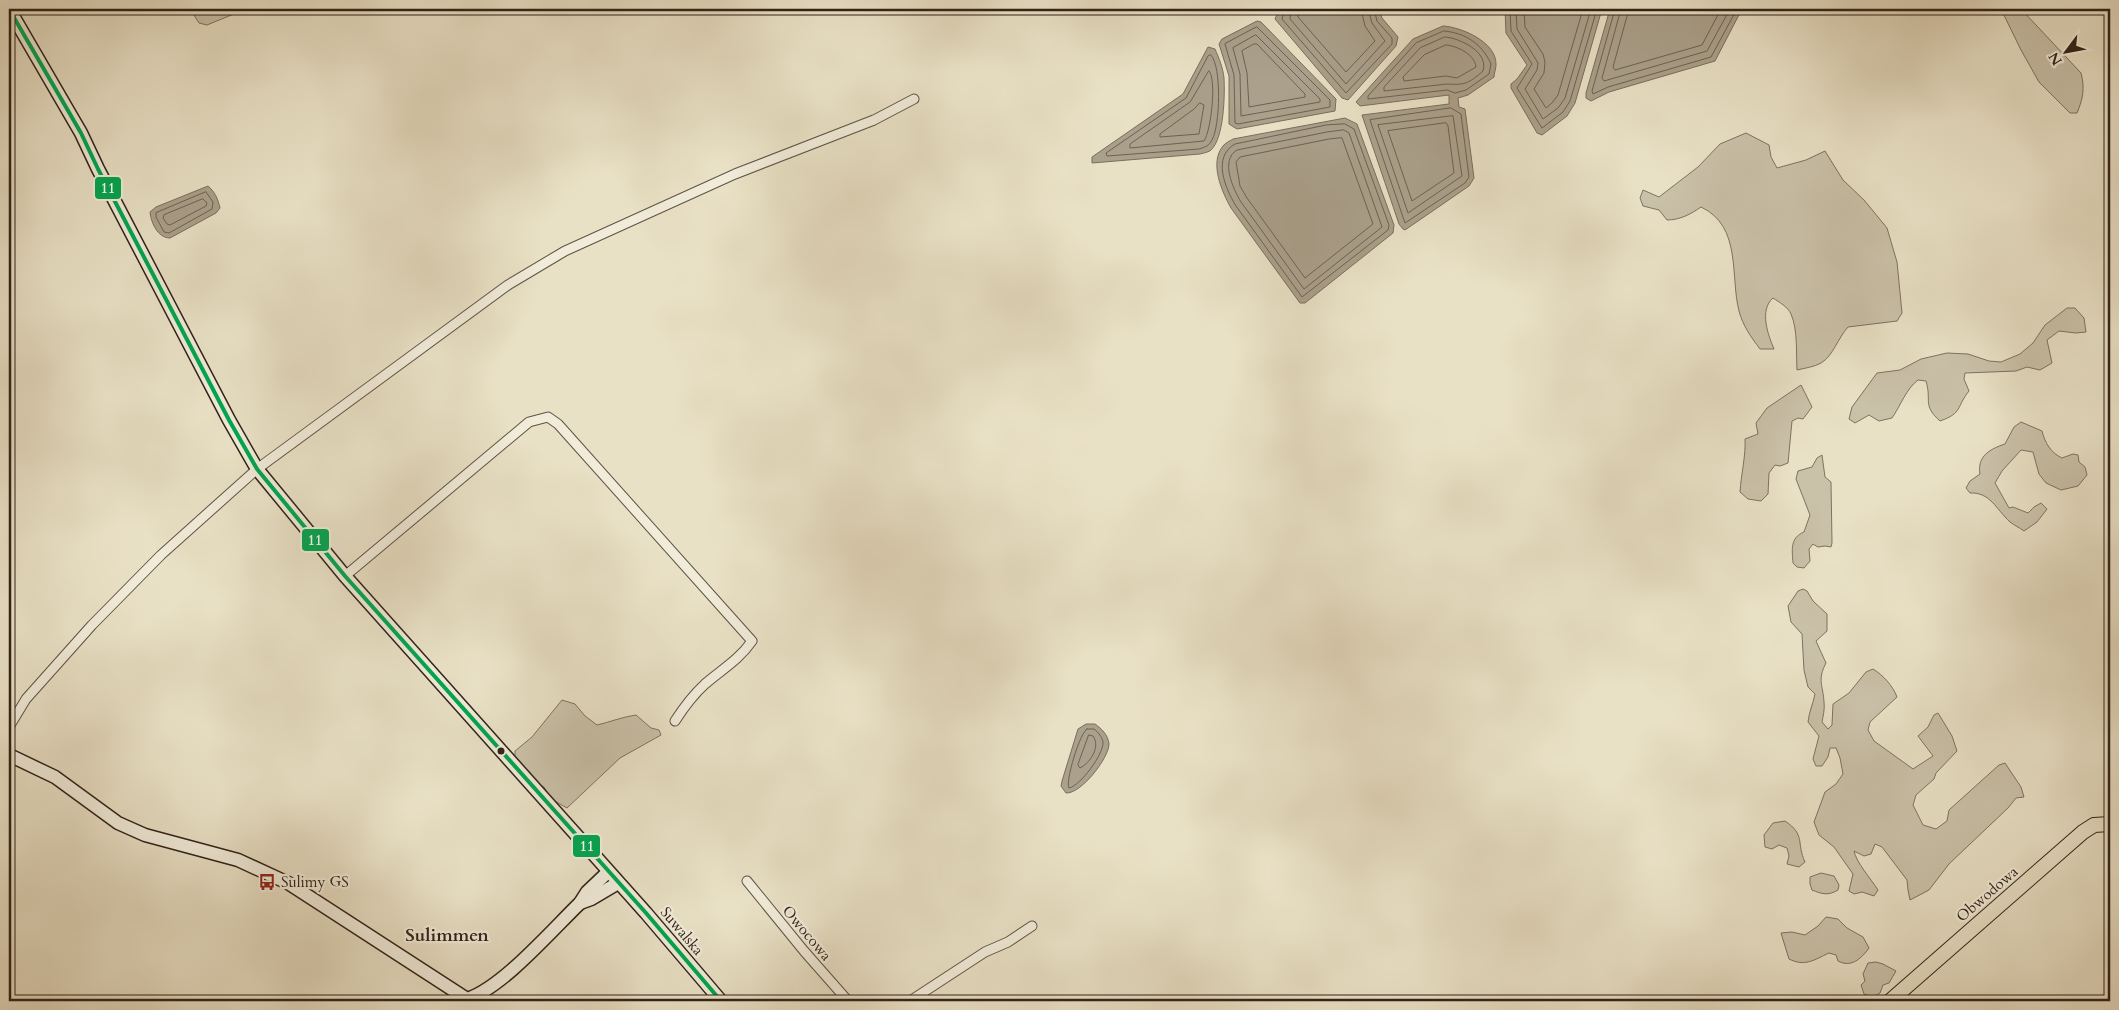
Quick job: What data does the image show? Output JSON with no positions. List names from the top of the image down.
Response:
{
  "streets": {
    "main road": ["Obwodowa"],
    "street": ["Suwalska", "Owocowa"]
  },
  "districts": ["Sulimmen"],
  "places": {
    "bus stop": ["Sulimy GS"]
  },
  "lines": ["transit line 11"],
  "north": "bottom left"
}
